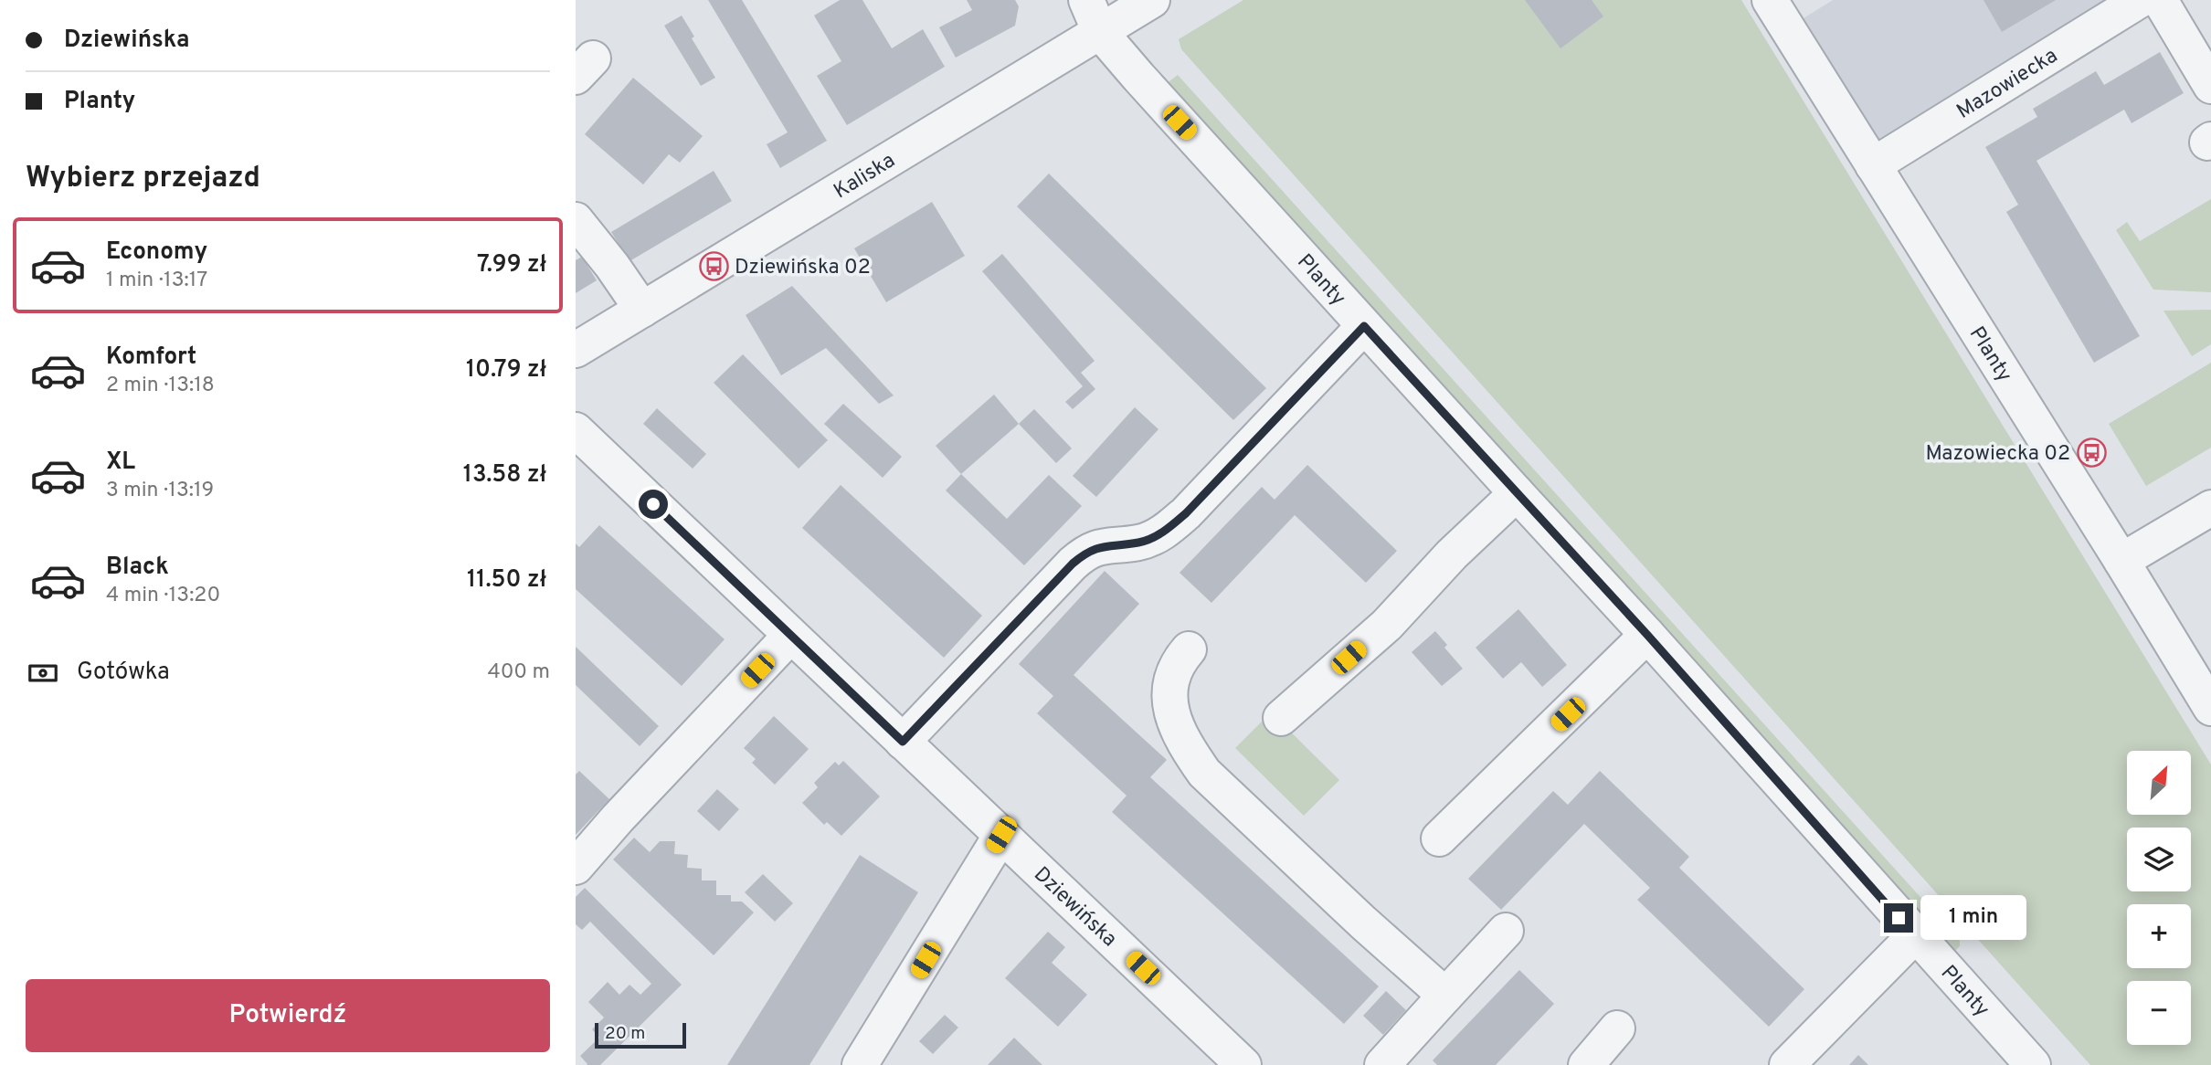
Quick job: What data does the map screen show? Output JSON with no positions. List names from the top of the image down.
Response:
{
  "streets": {
    "street": [
      "Mazowiecka",
      "Kaliska",
      "Planty",
      "Dziewińska"
    ]
  },
  "crossings": [
    ["Mazowiecka", "Planty"],
    ["Kaliska", "Planty"]
  ],
  "places": {
    "bus stop": ["Dziewińska 02", "Mazowiecka 02"]
  },
  "scale_bar": "20 m",
  "north": "top right",
  "page": {
    "banner": ["Dziewińska", "Planty"],
    "heading": "Wybierz przejazd",
    "list": [
      {
        "name": "Economy",
        "note": "1 min · 13:17",
        "value": "7.99 zł"
      },
      {
        "name": "Komfort",
        "note": "2 min · 13:18",
        "value": "10.79 zł"
      },
      {
        "name": "XL",
        "note": "3 min · 13:19",
        "value": "13.58 zł"
      },
      {
        "name": "Black",
        "note": "4 min · 13:20",
        "value": "11.50 zł"
      }
    ],
    "pay": ["Gotówka", "400 m"],
    "map_buttons": ["+", "−"],
    "bubble": "1 min",
    "buttons": "Potwierdź",
    "scale": "20 m"
  }
}
